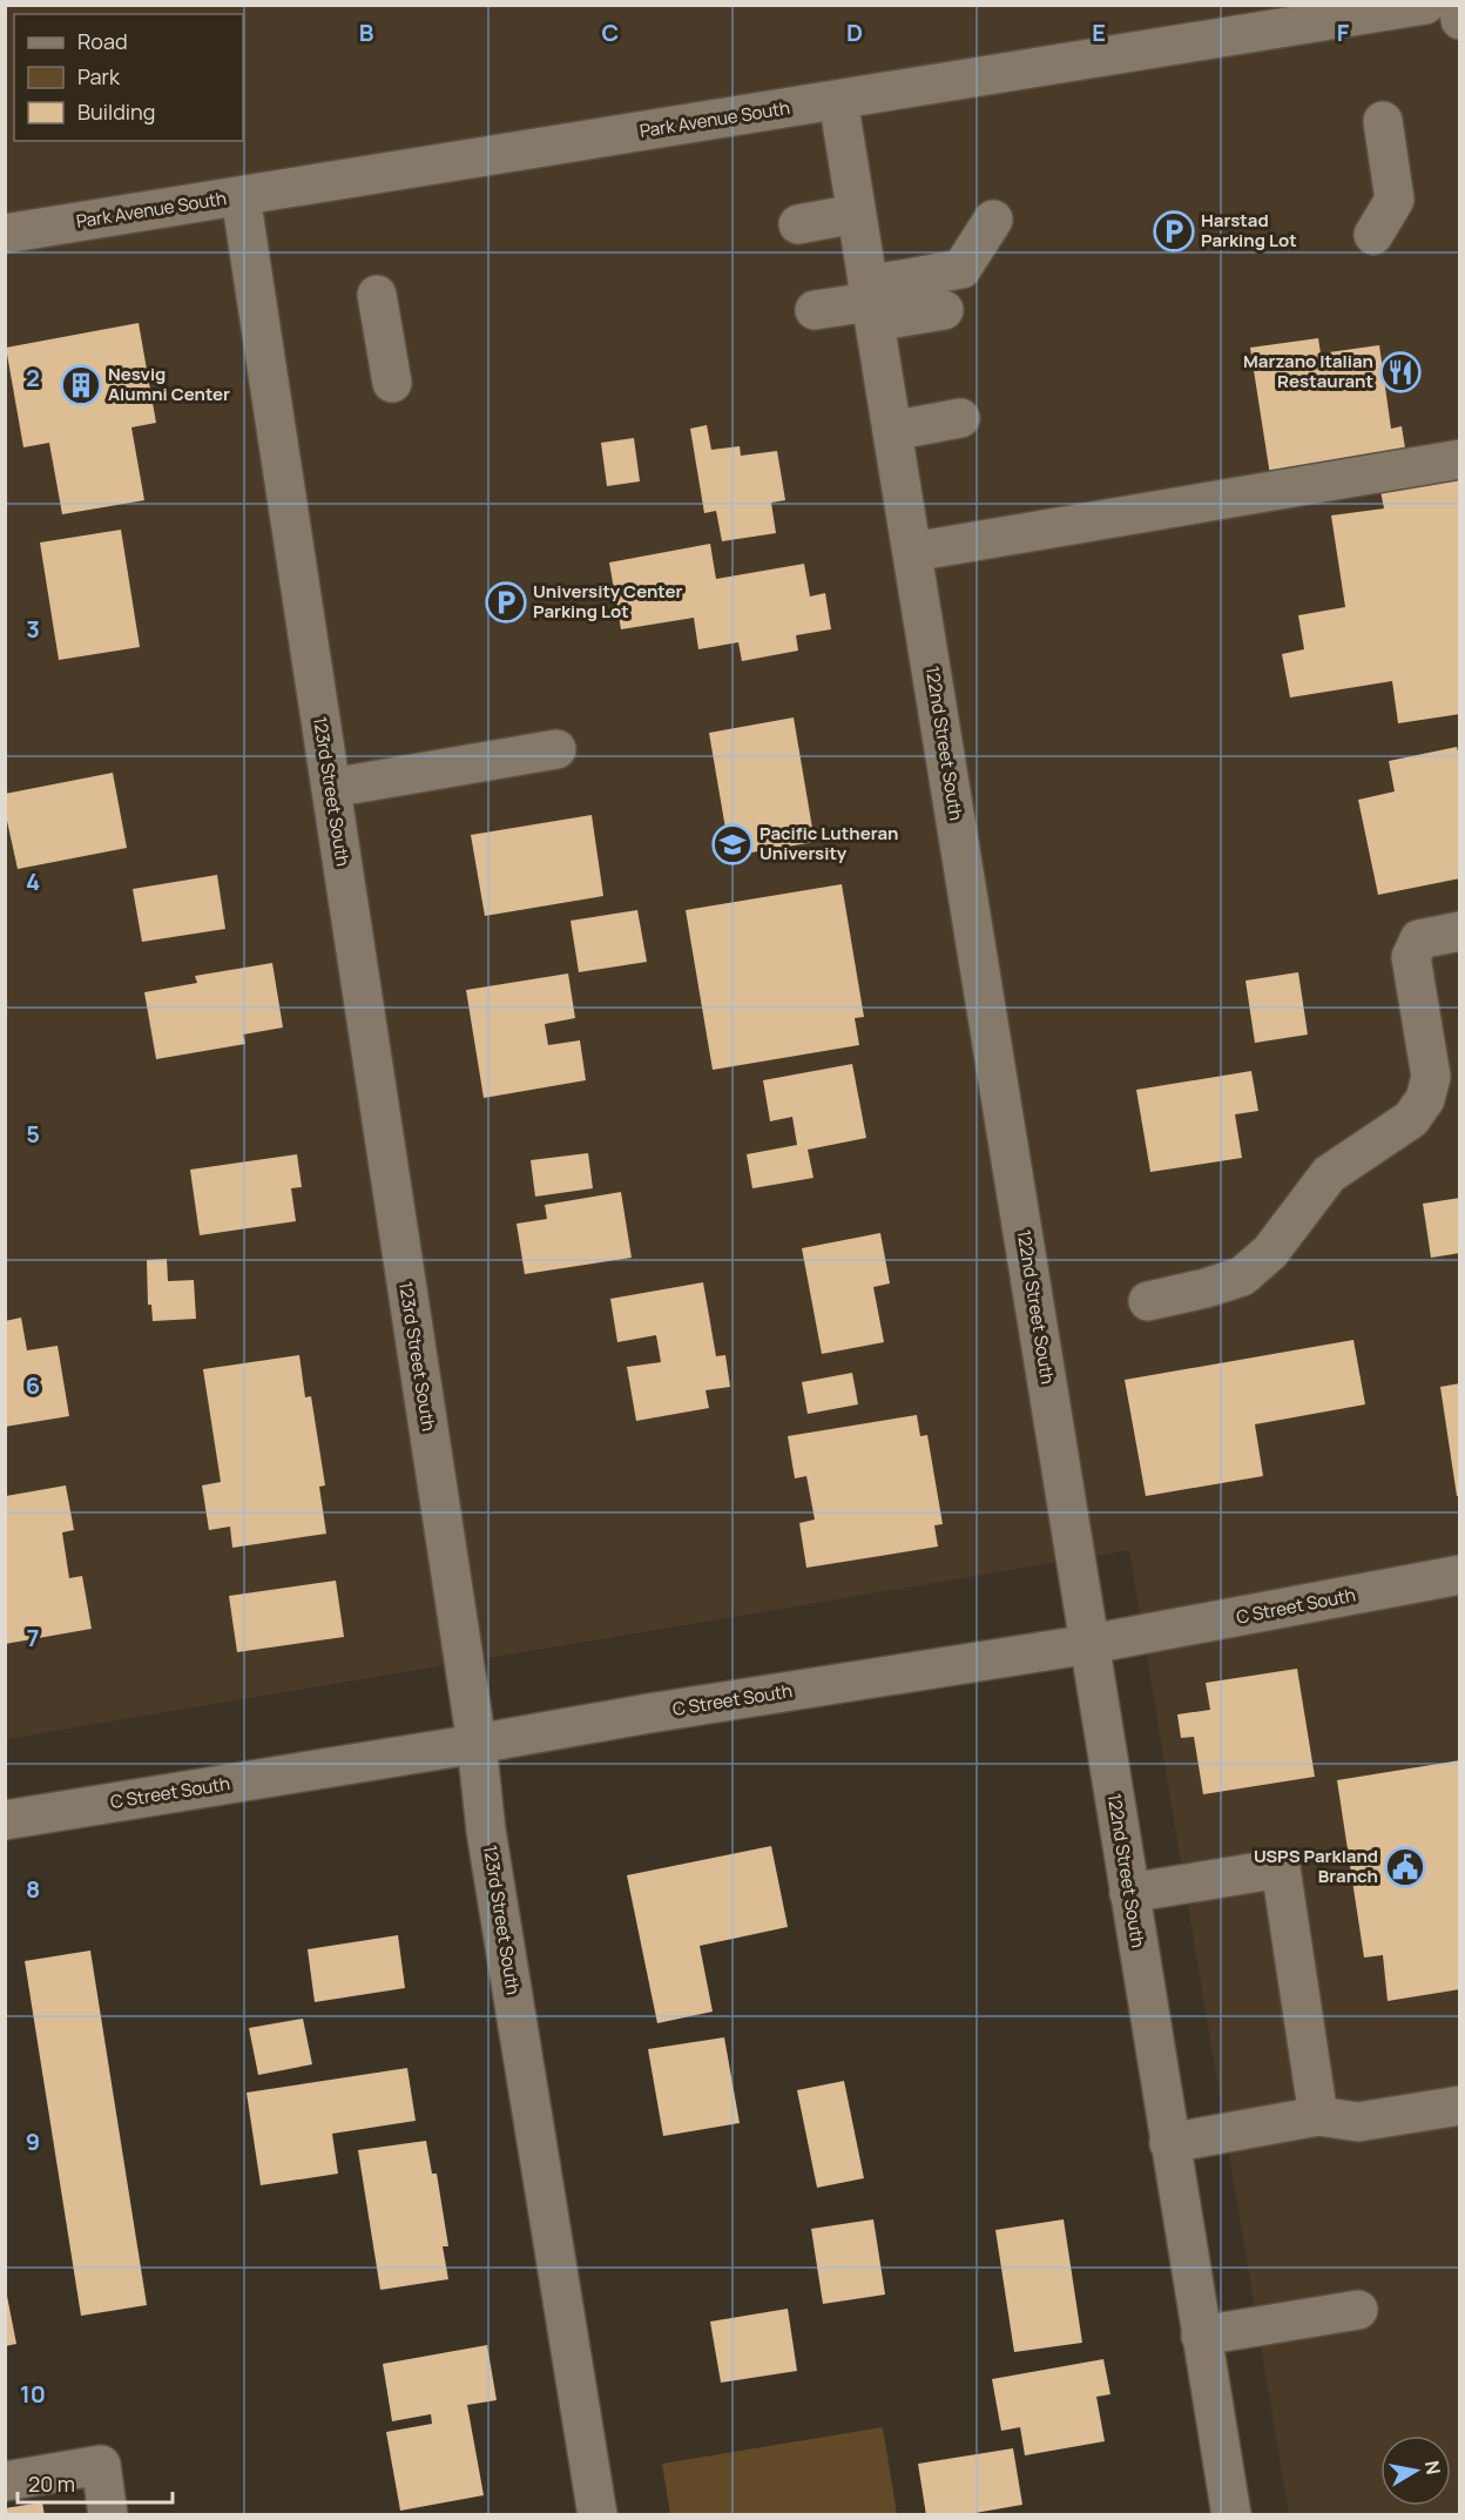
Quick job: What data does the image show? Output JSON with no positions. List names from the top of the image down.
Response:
{
  "streets": {
    "street": [
      "Park Avenue South",
      "122nd Street South",
      "123rd Street South",
      "C Street South"
    ]
  },
  "crossings": [
    ["Park Avenue South", "122nd Street South"],
    ["Park Avenue South", "123rd Street South"],
    ["122nd Street South", "C Street South"],
    ["123rd Street South", "C Street South"]
  ],
  "places": {
    "parking": ["Harstad Parking Lot", "University Center Parking Lot"],
    "restaurant": ["Marzano Italian Restaurant"],
    "building": ["Nesvig Alumni Center"],
    "school or university": ["Pacific Lutheran University"],
    "public building": ["USPS Parkland Branch"]
  },
  "legend": ["Road", "Park", "Building"],
  "scale_bar": "20 m",
  "north": "right",
  "grid": {
    "columns": [
      "B",
      "C",
      "D",
      "E",
      "F"
    ],
    "rows": [
      "2",
      "3",
      "4",
      "5",
      "6",
      "7",
      "8",
      "9",
      "10"
    ]
  }
}
